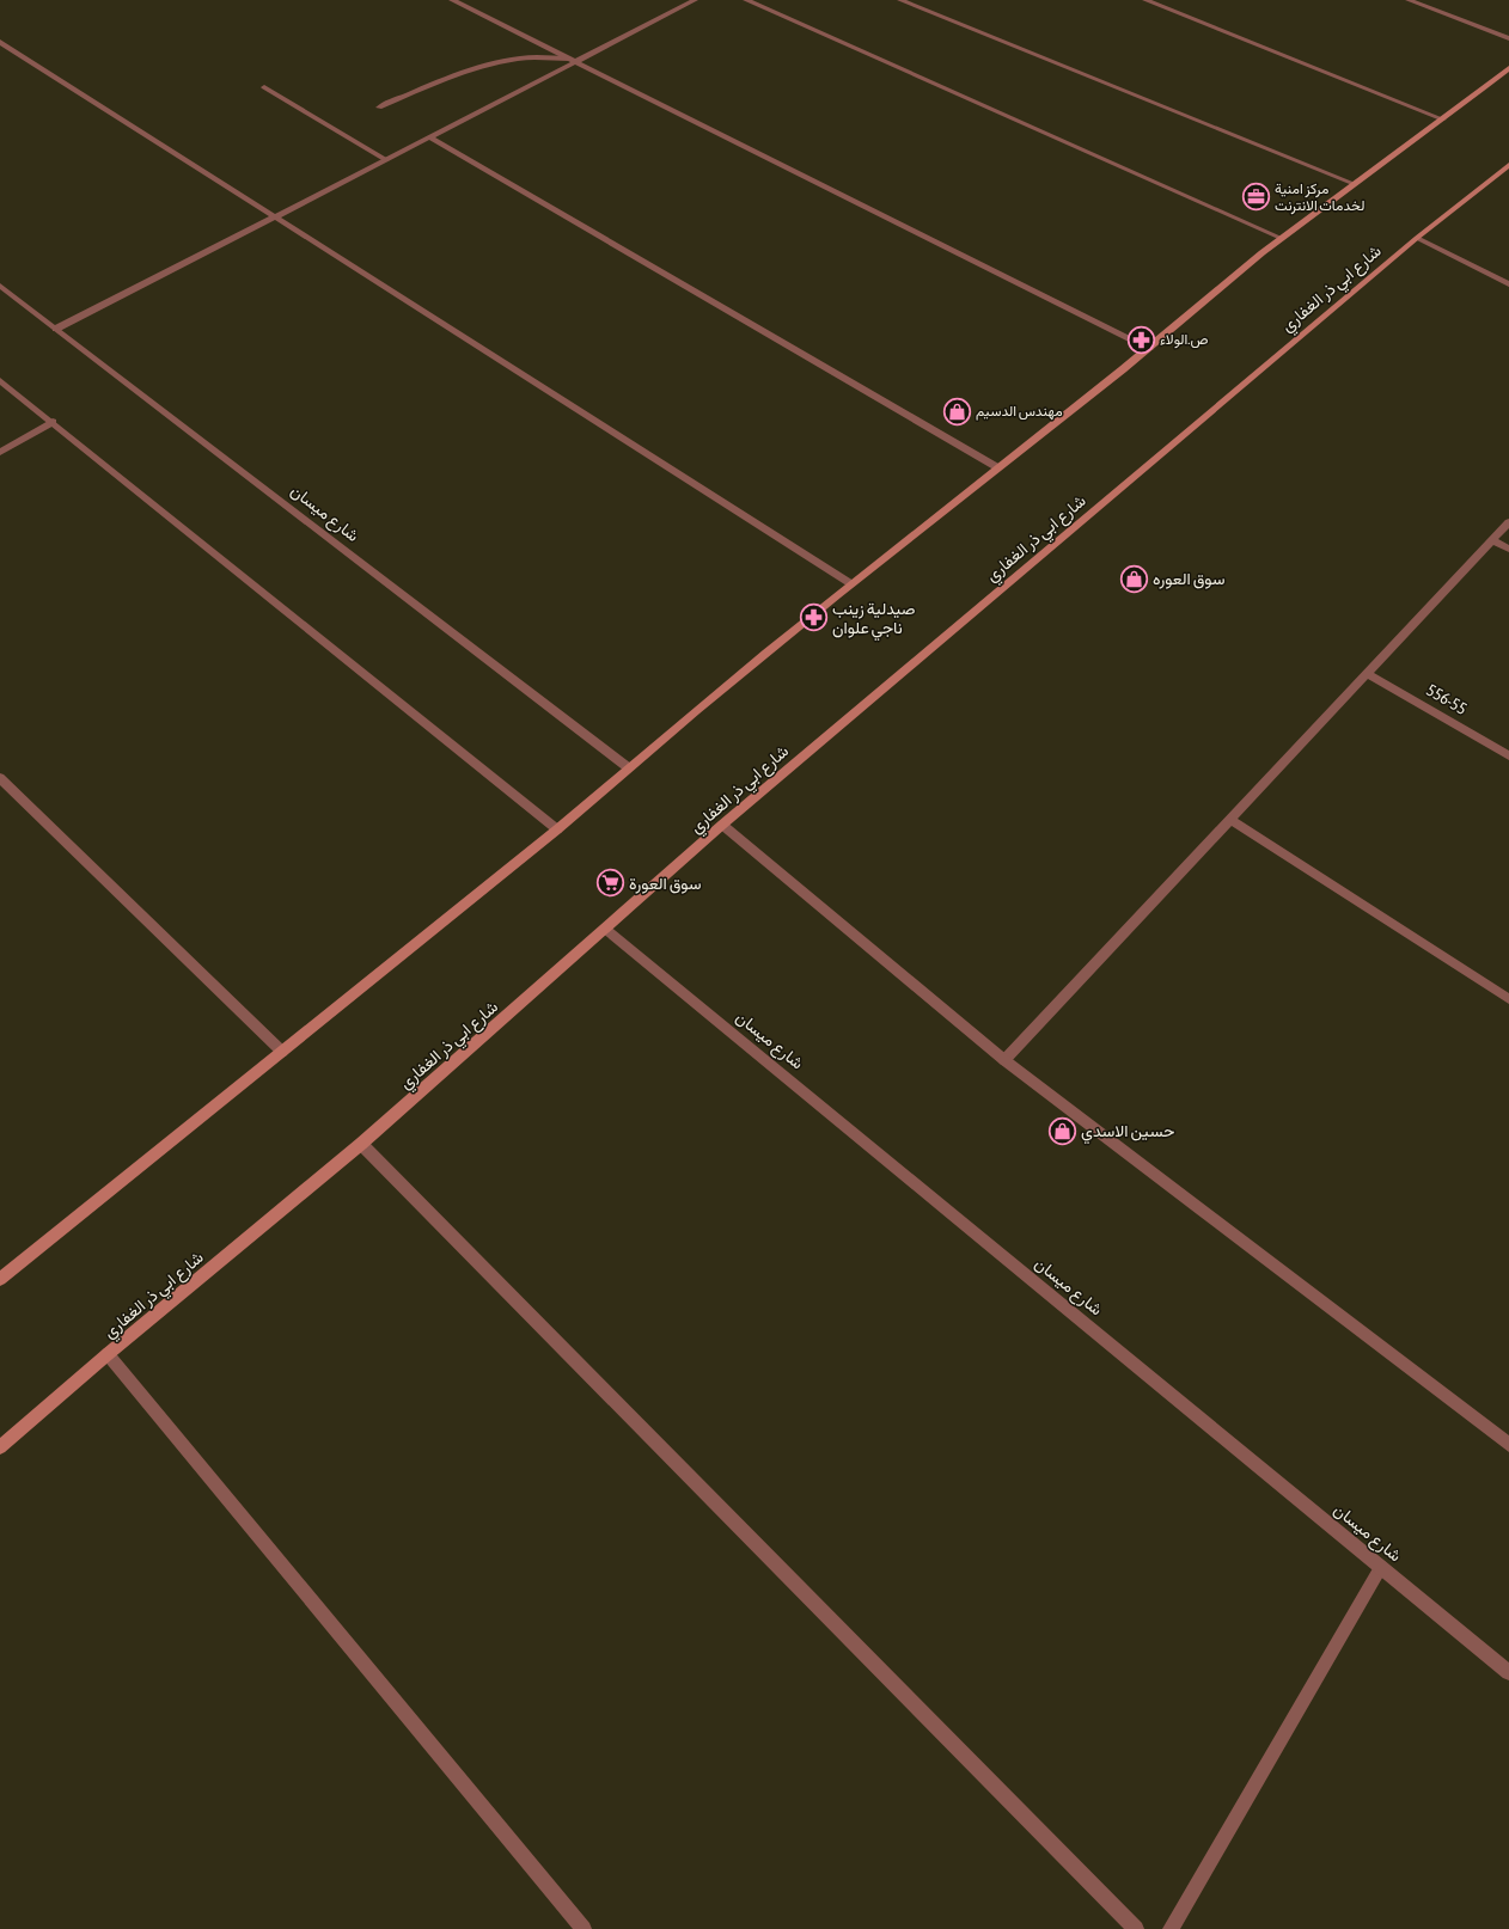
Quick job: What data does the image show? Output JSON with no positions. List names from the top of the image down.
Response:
{
  "streets": {
    "main road": ["شارع ابي ذر الغفاري"],
    "street": ["شارع ميسان", "556-55"]
  },
  "crossings": [
    ["شارع ابي ذر الغفاري", "شارع ميسان"]
  ],
  "places": {
    "office": ["مركز امنية لخدمات الانترنت"],
    "pharmacy": ["ص.الولاء", "صيدلية زينب ناجي علوان"],
    "shop": ["مهندس الدسيم", "سوق العوره", "حسين الاسدي"],
    "supermarket": ["سوق العورة"]
  }
}
